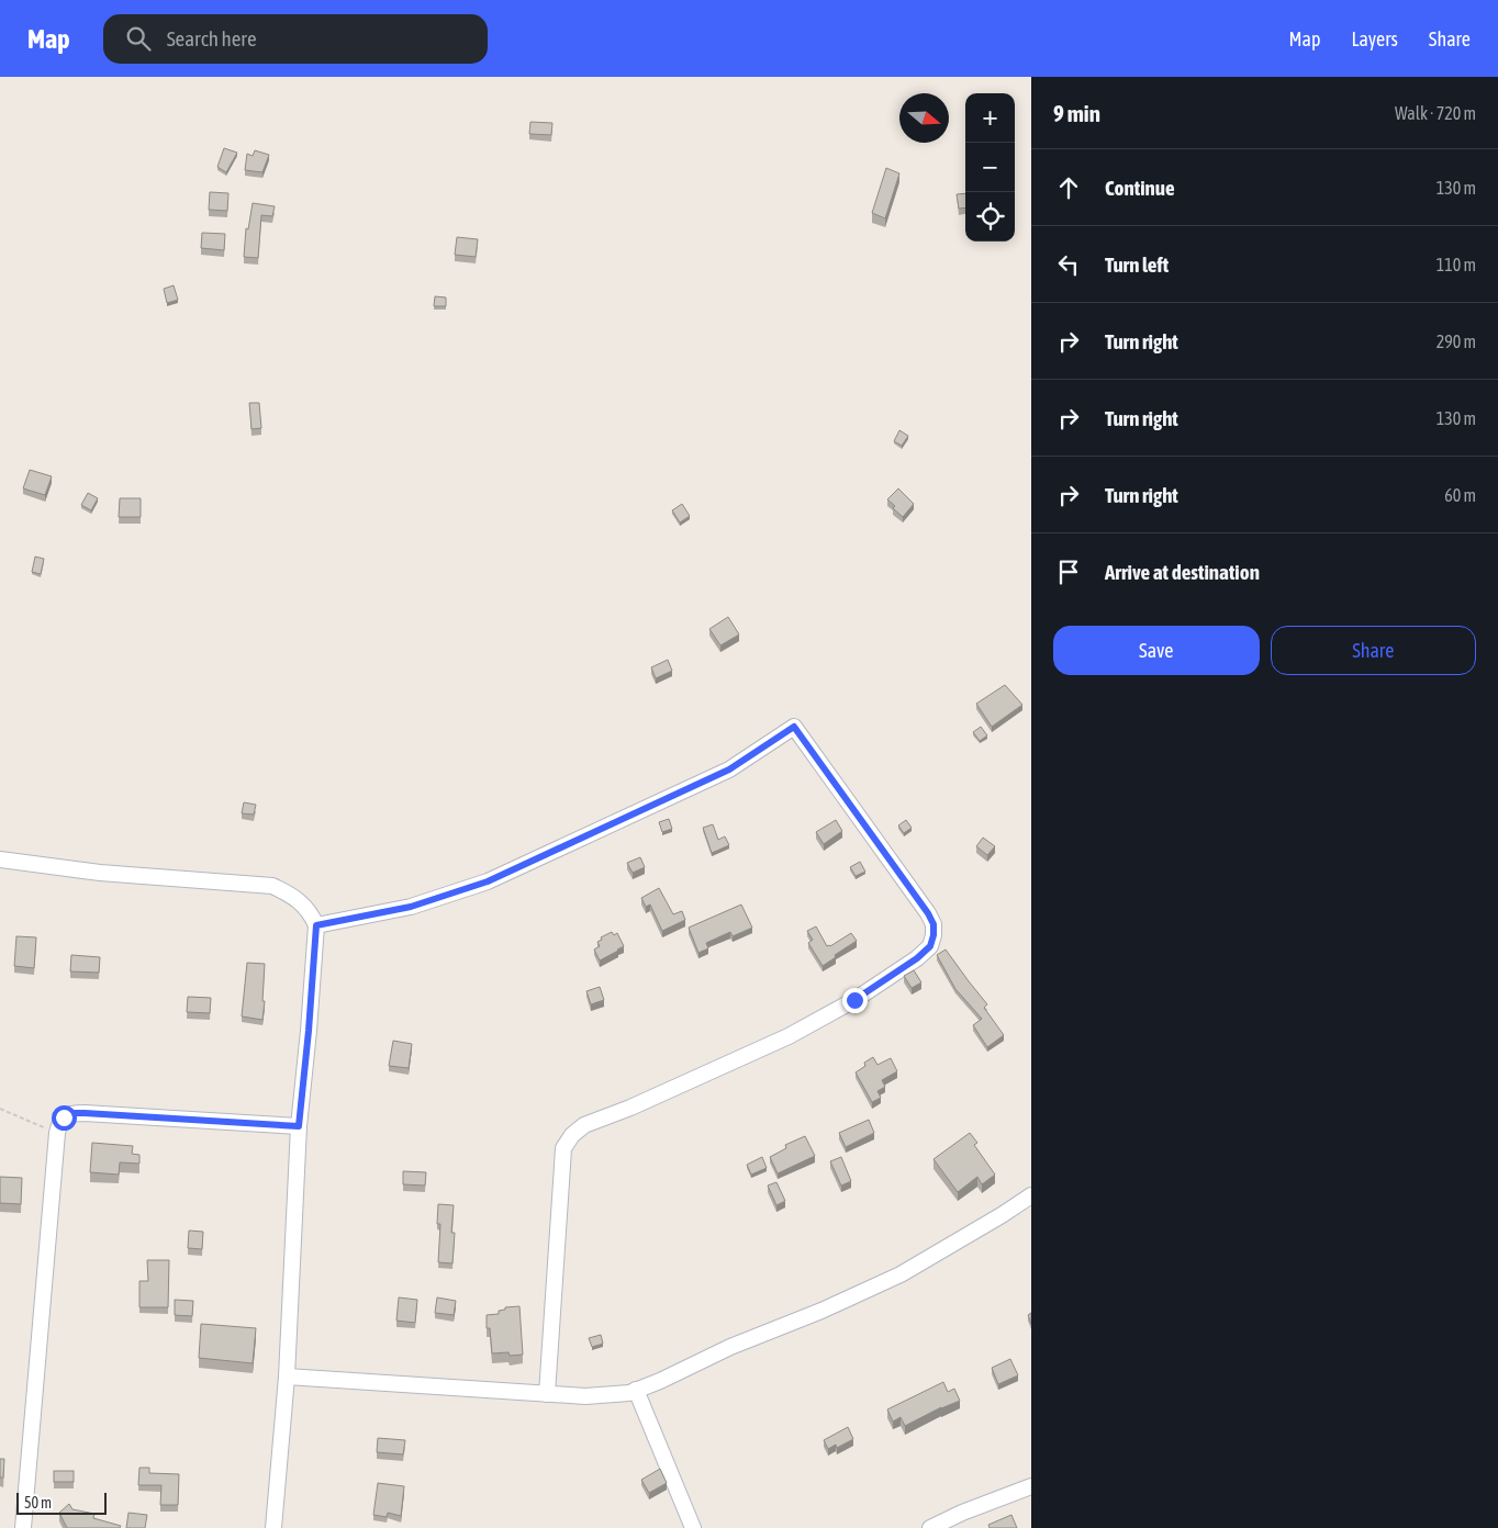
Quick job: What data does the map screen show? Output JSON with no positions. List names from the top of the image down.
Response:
{
  "scale_bar": "50 m",
  "north": "right",
  "page": {
    "header": "Map",
    "search": "Search here",
    "nav": ["Map", "Layers", "Share"],
    "heading": ["9 min", "Walk · 720 m"],
    "map_buttons": ["+", "−"],
    "list": [
      ["Continue", "130 m"],
      ["Turn left", "110 m"],
      ["Turn right", "290 m"],
      ["Turn right", "130 m"],
      ["Turn right", "60 m"],
      "Arrive at destination"
    ],
    "buttons": ["Save", "Share"],
    "scale": "50 m"
  }
}
